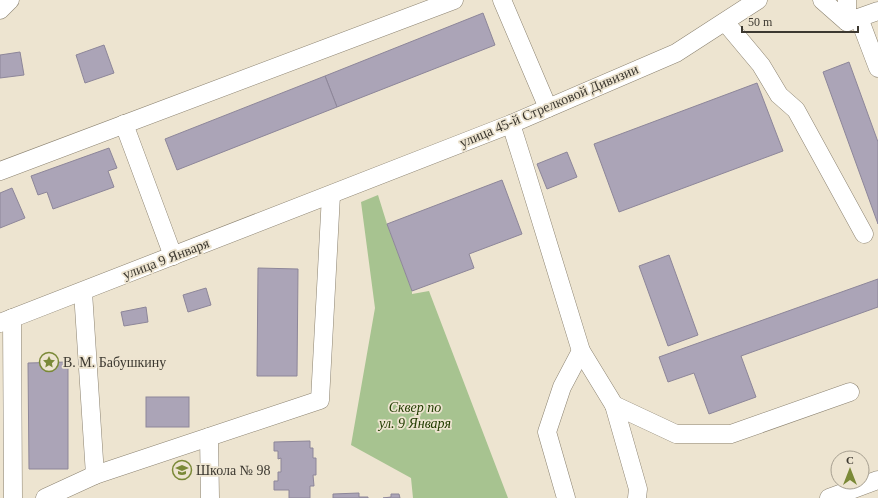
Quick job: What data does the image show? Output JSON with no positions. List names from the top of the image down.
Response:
{
  "streets": {
    "street": ["улица 45-й Стрелковой Дивизии", "улица 9 Января"]
  },
  "crossings": [
    ["улица 45-й Стрелковой Дивизии", "улица 9 Января"]
  ],
  "parks": ["Сквер по ул. 9 Января"],
  "places": {
    "place": ["В. М. Бабушкину"],
    "school or university": ["Школа № 98"]
  },
  "scale_bar": "50 m",
  "north": "top"
}
